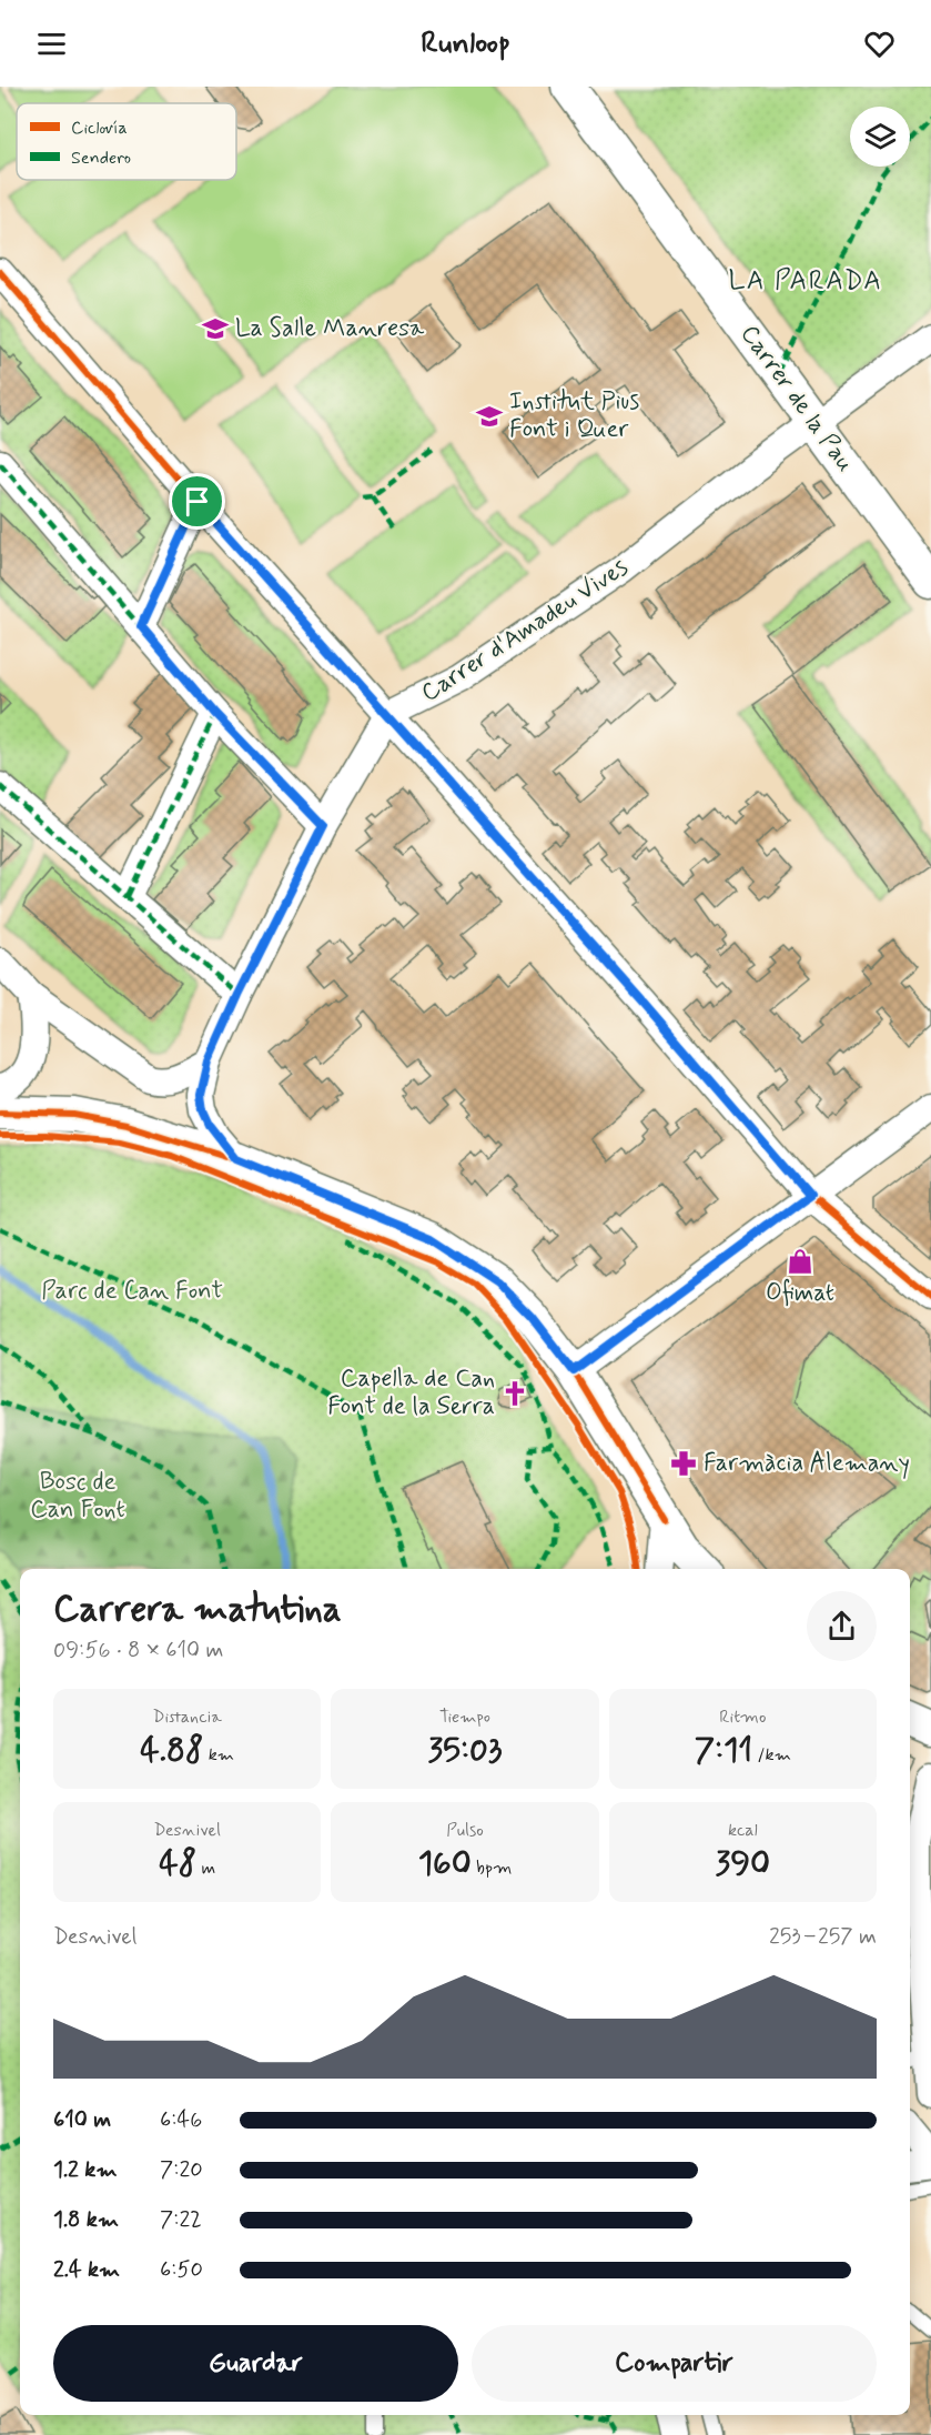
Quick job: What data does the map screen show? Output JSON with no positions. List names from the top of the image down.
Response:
{
  "streets": {
    "street": ["Carrer de la Pau", "Carrer d'Amadeu Vives"]
  },
  "crossings": [
    ["Carrer de la Pau", "Carrer d'Amadeu Vives"]
  ],
  "districts": ["LA PARADA"],
  "parks": ["Parc de Can Font", "Bosc de Can Font"],
  "places": {
    "school or university": ["La Salle Manresa", "Institut Pius Font i Quer"],
    "shop": ["Ofimat"],
    "church": ["Capella de Can Font de la Serra"],
    "pharmacy": ["Farmàcia Alemany"]
  },
  "legend": ["Ciclovía", "Sendero"],
  "page": {
    "header": "Runloop",
    "heading": ["Carrera matutina", "09:56 · 8 × 610 m"],
    "stats": [
      ["Distancia", "4.88 km"],
      ["Tiempo", "35:03"],
      ["Ritmo", "7:11 /km"],
      ["Desnivel", "48 m"],
      ["Pulso", "160 bpm"],
      ["kcal", "390"]
    ],
    "chart": ["Desnivel", "253–257 m"],
    "list": [
      {
        "name": "610 m",
        "note": "6:46"
      },
      {
        "name": "1.2 km",
        "note": "7:20"
      },
      {
        "name": "1.8 km",
        "note": "7:22"
      },
      {
        "name": "2.4 km",
        "note": "6:50"
      }
    ],
    "buttons": ["Guardar", "Compartir"]
  }
}
